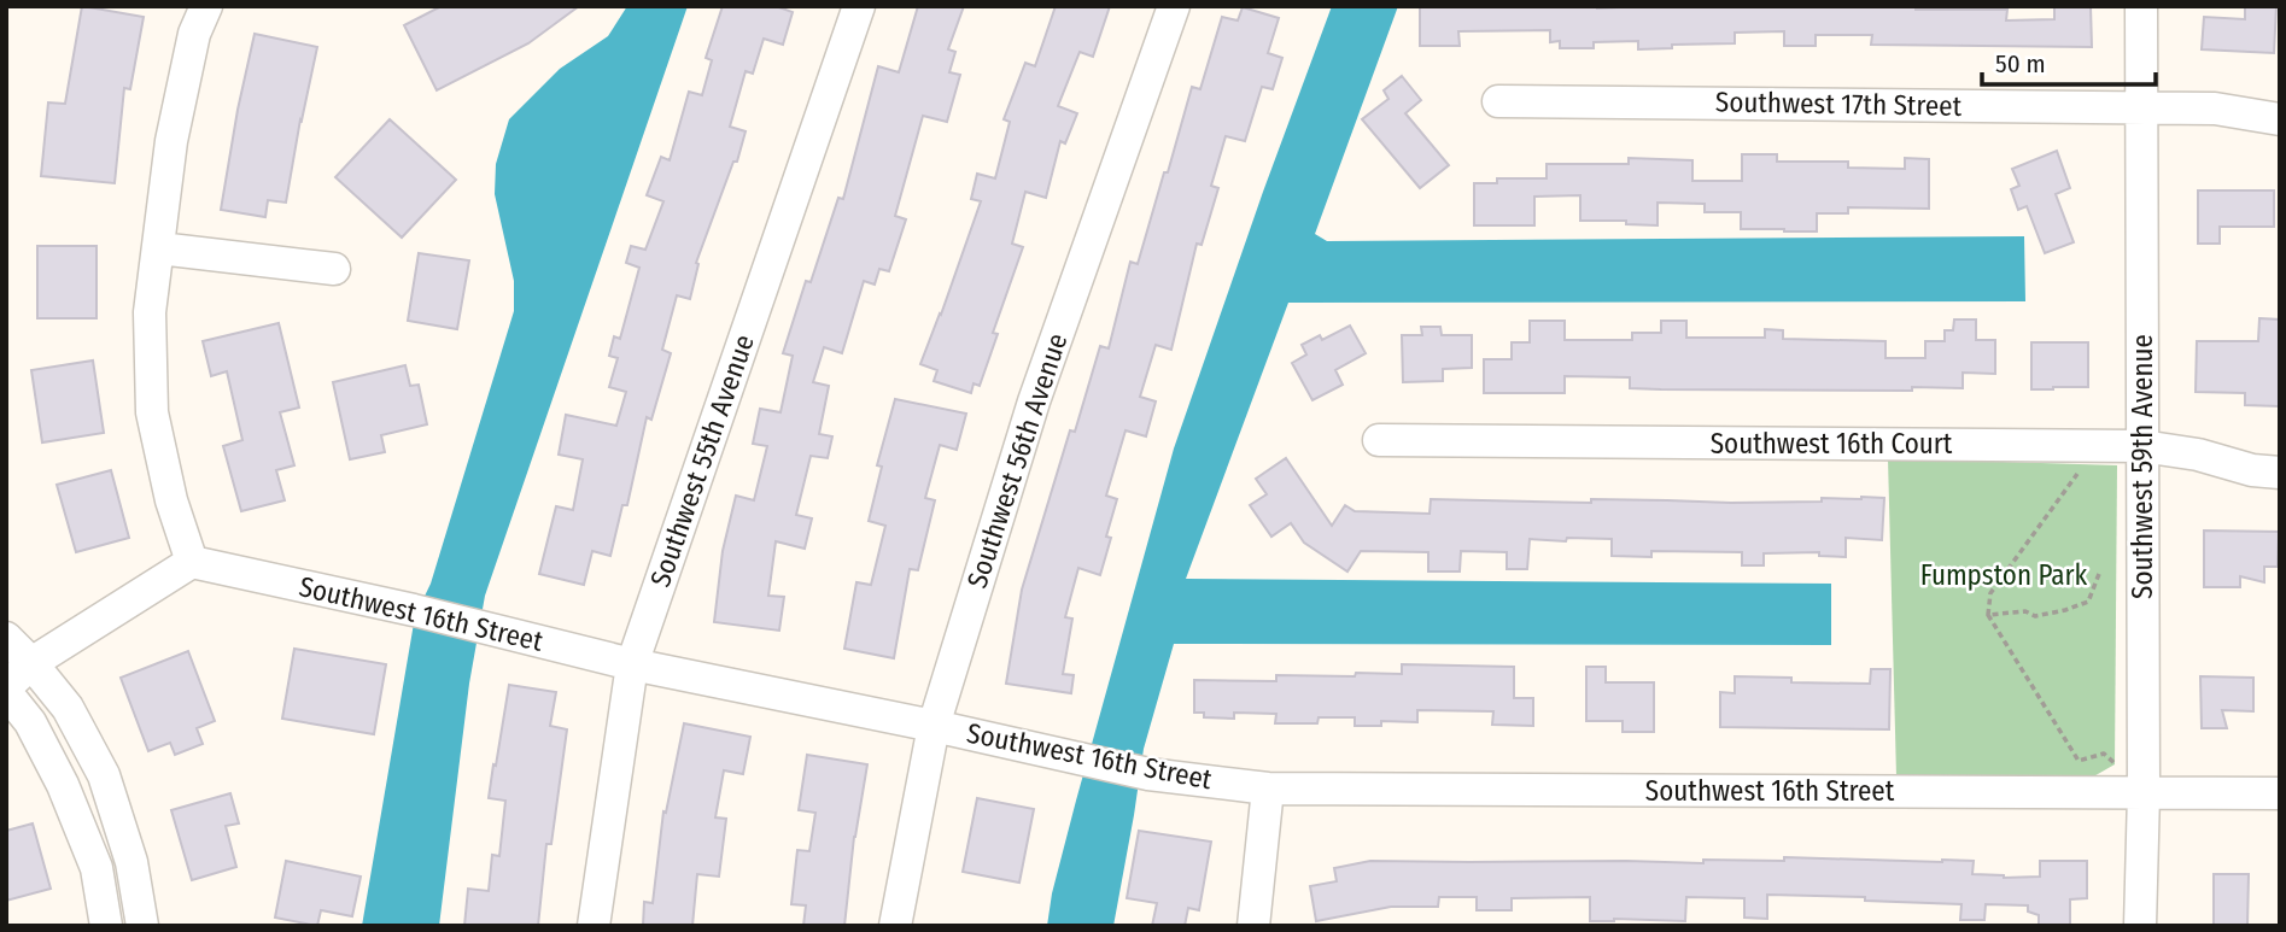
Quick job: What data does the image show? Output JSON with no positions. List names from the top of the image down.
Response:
{
  "streets": {
    "street": [
      "Southwest 17th Street",
      "Southwest 16th Court",
      "Southwest 55th Avenue",
      "Southwest 56th Avenue",
      "Southwest 59th Avenue",
      "Southwest 16th Street"
    ]
  },
  "crossings": [
    ["Southwest 17th Street", "Southwest 59th Avenue"],
    ["Southwest 16th Court", "Southwest 59th Avenue"],
    ["Southwest 55th Avenue", "Southwest 16th Street"],
    ["Southwest 56th Avenue", "Southwest 16th Street"],
    ["Southwest 59th Avenue", "Southwest 16th Street"]
  ],
  "parks": ["Fumpston Park"],
  "scale_bar": "50 m"
}
